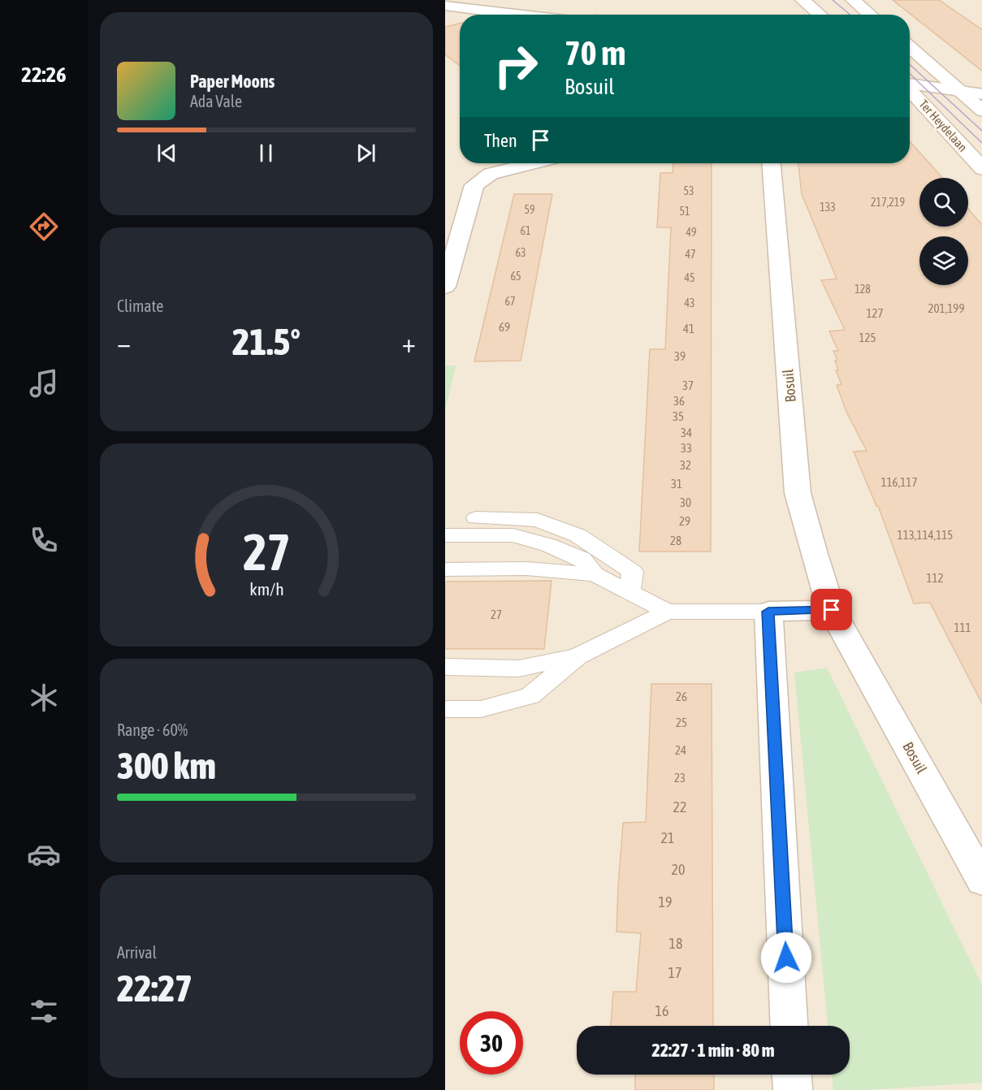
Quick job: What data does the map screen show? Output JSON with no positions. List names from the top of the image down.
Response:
{
  "streets": {
    "street": ["Ter Heydelaan", "Bosuil"]
  },
  "house_numbers": [
    "53",
    "217,219",
    "133",
    "59",
    "51",
    "61",
    "49",
    "63",
    "47",
    "65",
    "45",
    "128",
    "67",
    "43",
    "201,199",
    "127",
    "69",
    "41",
    "125",
    "39",
    "37",
    "36",
    "35",
    "34",
    "33",
    "32",
    "116,117",
    "31",
    "30",
    "29",
    "113,114,115",
    "28",
    "112",
    "27",
    "111",
    "26",
    "25",
    "24",
    "23",
    "22",
    "21",
    "20",
    "19",
    "18",
    "17",
    "16"
  ],
  "page": {
    "tabs": "22:26",
    "turn": ["70 m", "Bosuil"],
    "song": ["Paper Moons", "Ada Vale"],
    "then": "Then",
    "tile": [
      "Climate",
      ["Range · 60%", "300 km"],
      ["Arrival", "22:27"]
    ],
    "heat": ["−", "21.5°", "+"],
    "limit": "30",
    "trip": "22:27 · 1 min · 80 m",
    "gauge": ["27", "km/h"]
  }
}
